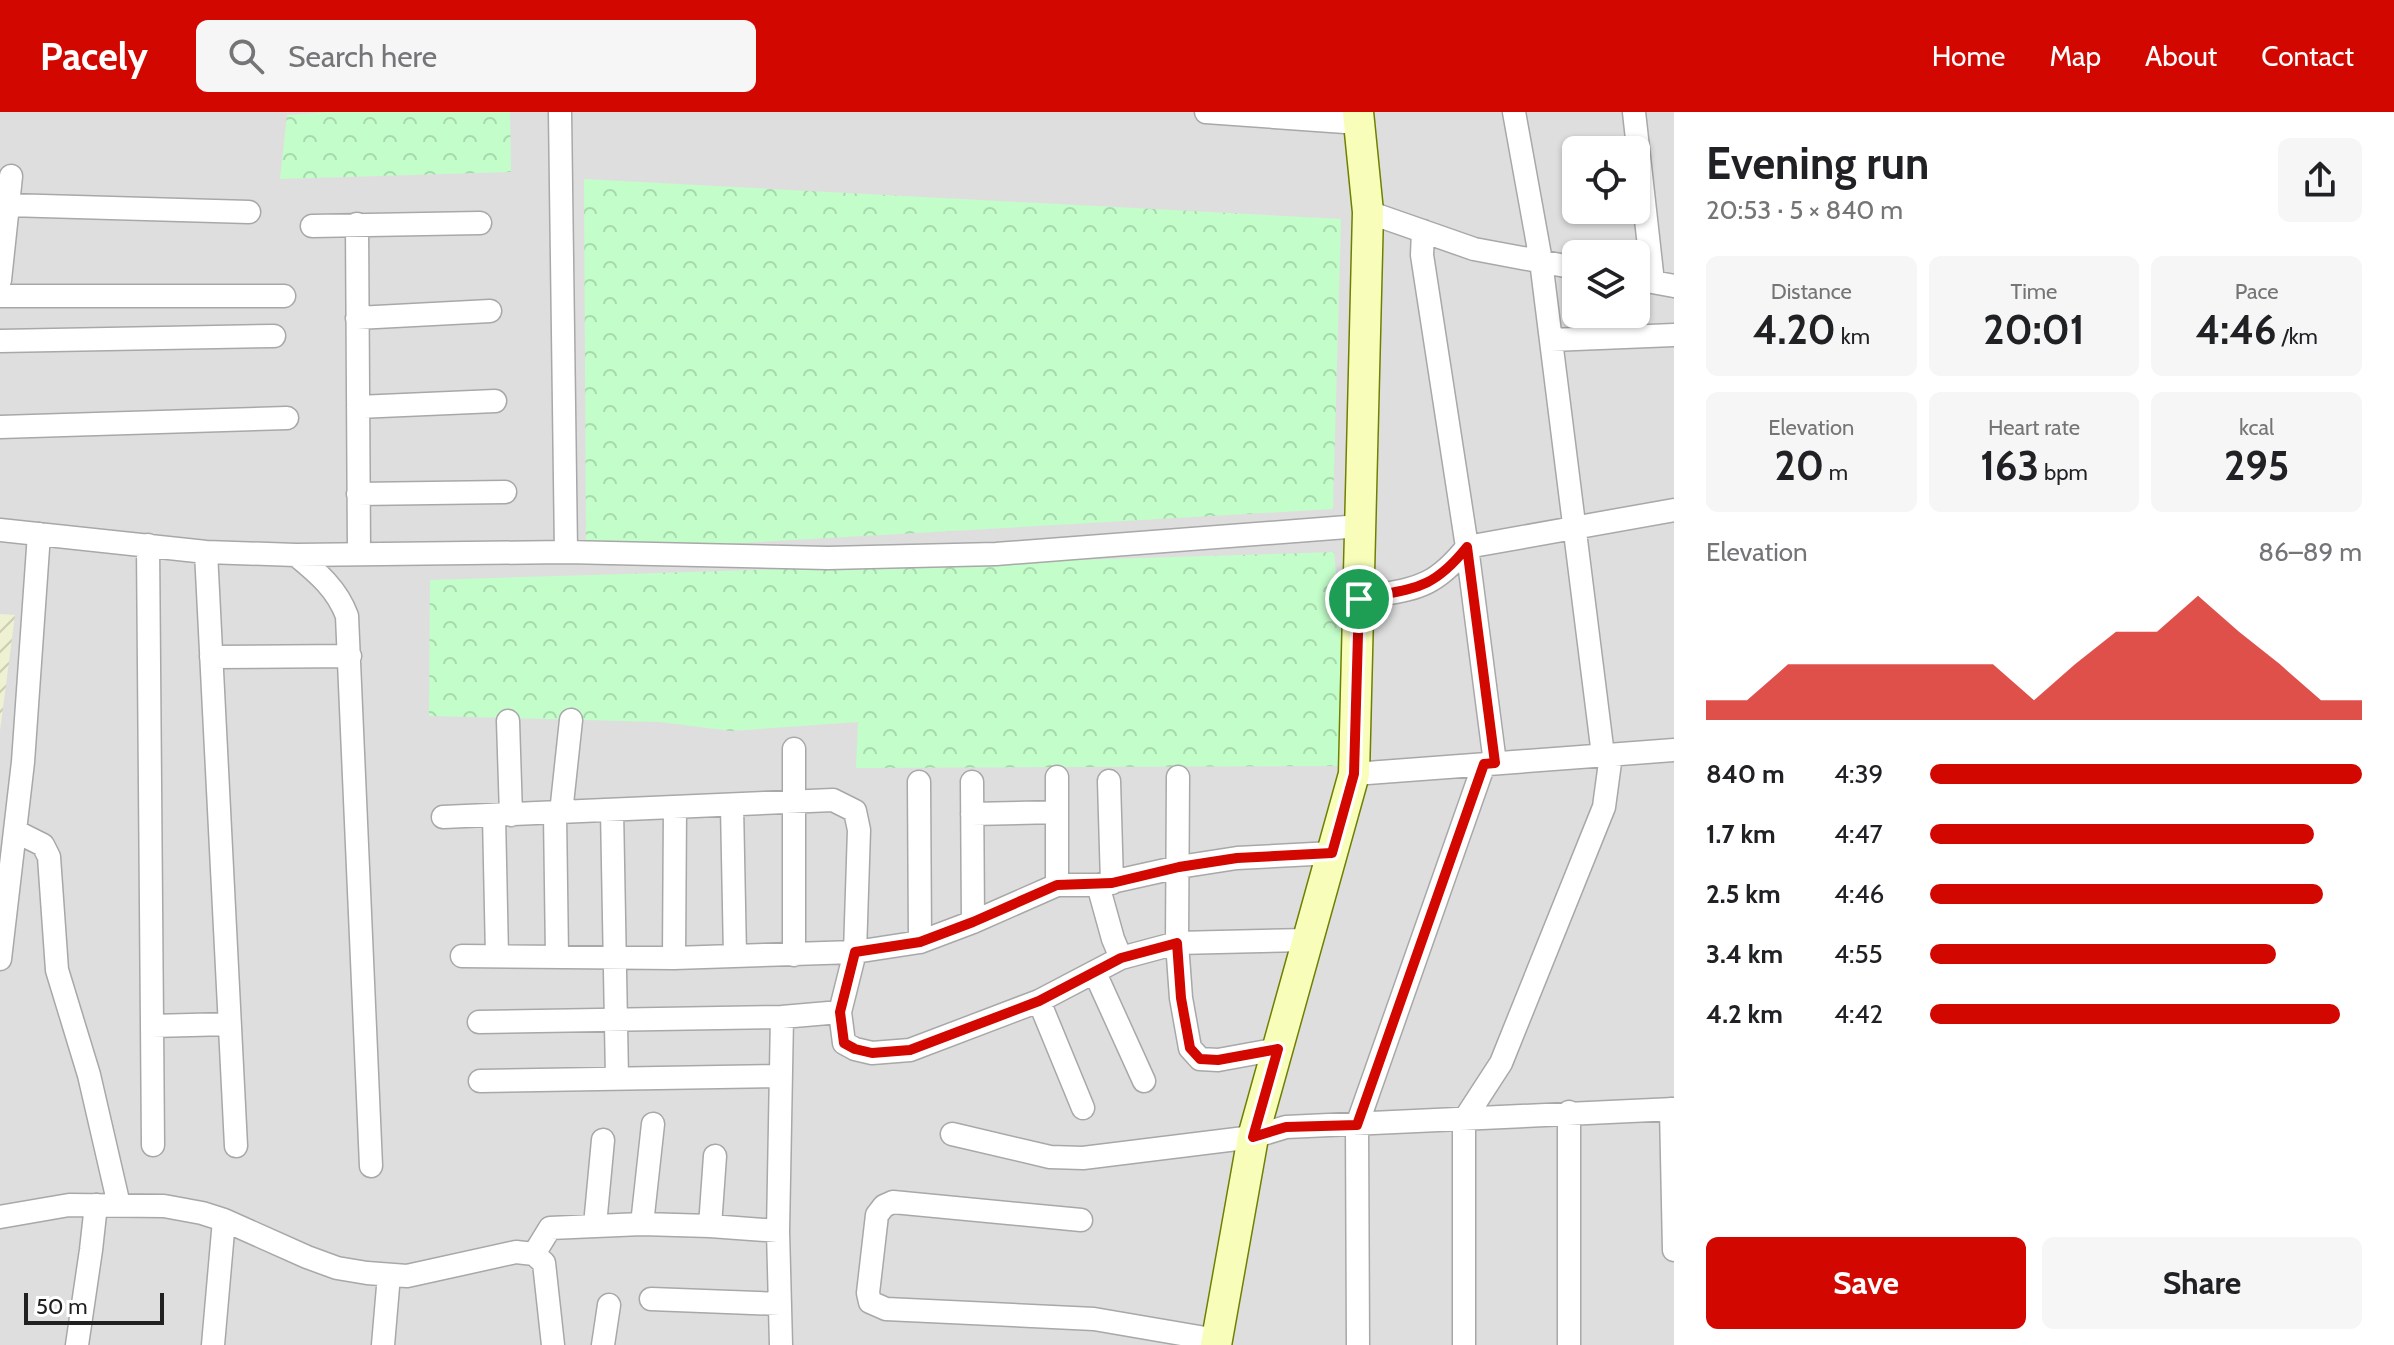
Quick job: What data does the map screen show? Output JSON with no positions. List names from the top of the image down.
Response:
{
  "scale_bar": "50 m",
  "page": {
    "header": "Pacely",
    "search": "Search here",
    "nav": [
      "Home",
      "Map",
      "About",
      "Contact"
    ],
    "heading": ["Evening run", "20:53 · 5 × 840 m"],
    "stats": [
      ["Distance", "4.20 km"],
      ["Time", "20:01"],
      ["Pace", "4:46 /km"],
      ["Elevation", "20 m"],
      ["Heart rate", "163 bpm"],
      ["kcal", "295"]
    ],
    "chart": ["Elevation", "86–89 m"],
    "list": [
      {
        "name": "840 m",
        "note": "4:39"
      },
      {
        "name": "1.7 km",
        "note": "4:47"
      },
      {
        "name": "2.5 km",
        "note": "4:46"
      },
      {
        "name": "3.4 km",
        "note": "4:55"
      },
      {
        "name": "4.2 km",
        "note": "4:42"
      }
    ],
    "buttons": ["Save", "Share"],
    "scale": "50 m"
  }
}
